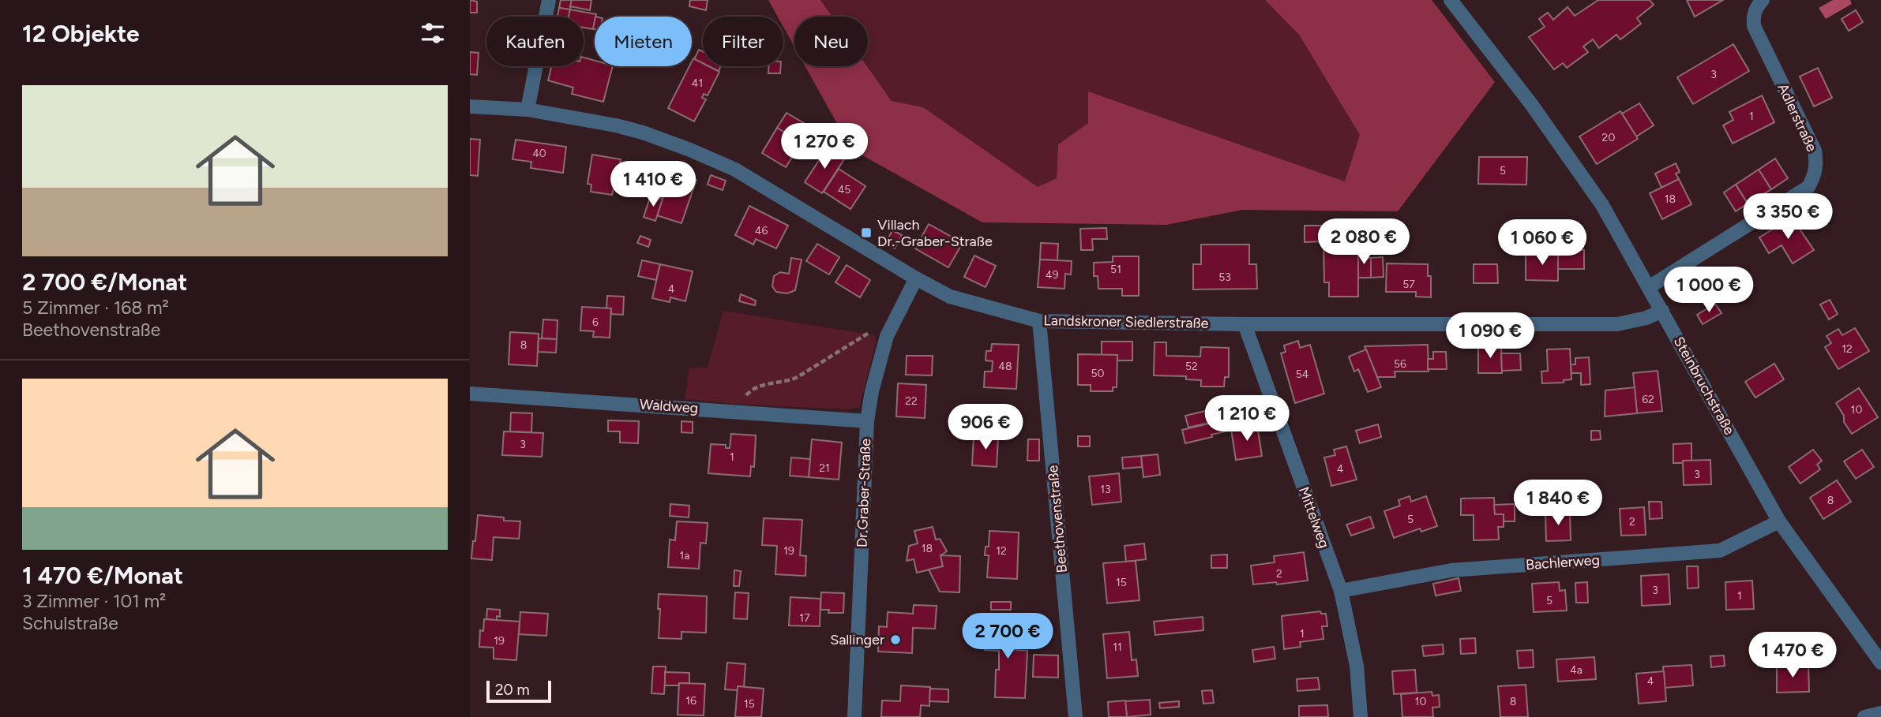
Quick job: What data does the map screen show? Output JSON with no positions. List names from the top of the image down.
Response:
{
  "streets": {
    "street": [
      "Adlerstraße",
      "Landskroner Siedlerstraße",
      "Steinbruchstraße",
      "Waldweg",
      "Dr.Graber-Straße",
      "Mittelweg",
      "Beethovenstraße",
      "Bachlerweg"
    ]
  },
  "crossings": [
    ["Adlerstraße", "Steinbruchstraße"],
    ["Landskroner Siedlerstraße", "Steinbruchstraße"],
    ["Landskroner Siedlerstraße", "Dr.Graber-Straße"],
    ["Landskroner Siedlerstraße", "Mittelweg"],
    ["Landskroner Siedlerstraße", "Beethovenstraße"],
    ["Steinbruchstraße", "Bachlerweg"],
    ["Waldweg", "Dr.Graber-Straße"],
    ["Mittelweg", "Bachlerweg"]
  ],
  "places": {
    "transit": ["Villach Dr.-Graber-Straße"],
    "other": ["Sallinger"]
  },
  "house_numbers": [
    "3",
    "41",
    "1",
    "20",
    "40",
    "5",
    "45",
    "18",
    "46",
    "51",
    "49",
    "53",
    "57",
    "4",
    "6",
    "8",
    "12",
    "56",
    "48",
    "52",
    "50",
    "54",
    "62",
    "22",
    "10",
    "3",
    "1",
    "21",
    "4",
    "3",
    "13",
    "8",
    "5",
    "2",
    "18",
    "19",
    "12",
    "1a",
    "2",
    "15",
    "3",
    "1",
    "5",
    "17",
    "1",
    "19",
    "11",
    "4a",
    "4",
    "16",
    "10",
    "8",
    "15"
  ],
  "scale_bar": "20 m",
  "page": {
    "heading": "12 Objekte",
    "chip": [
      "Kaufen",
      "Mieten",
      "Filter",
      "Neu"
    ],
    "list": [
      {
        "name": "2 700 €/Monat",
        "note": "5 Zimmer · 168 m² · Beethovenstraße"
      },
      {
        "name": "1 470 €/Monat",
        "note": "3 Zimmer · 101 m² · Schulstraße"
      }
    ],
    "price": [
      "1 270 €",
      "1 410 €",
      "3 350 €",
      "2 080 €",
      "1 060 €",
      "1 000 €",
      "1 090 €",
      "1 210 €",
      "906 €",
      "1 840 €",
      "2 700 €",
      "1 470 €"
    ],
    "scale": "20 m"
  }
}
